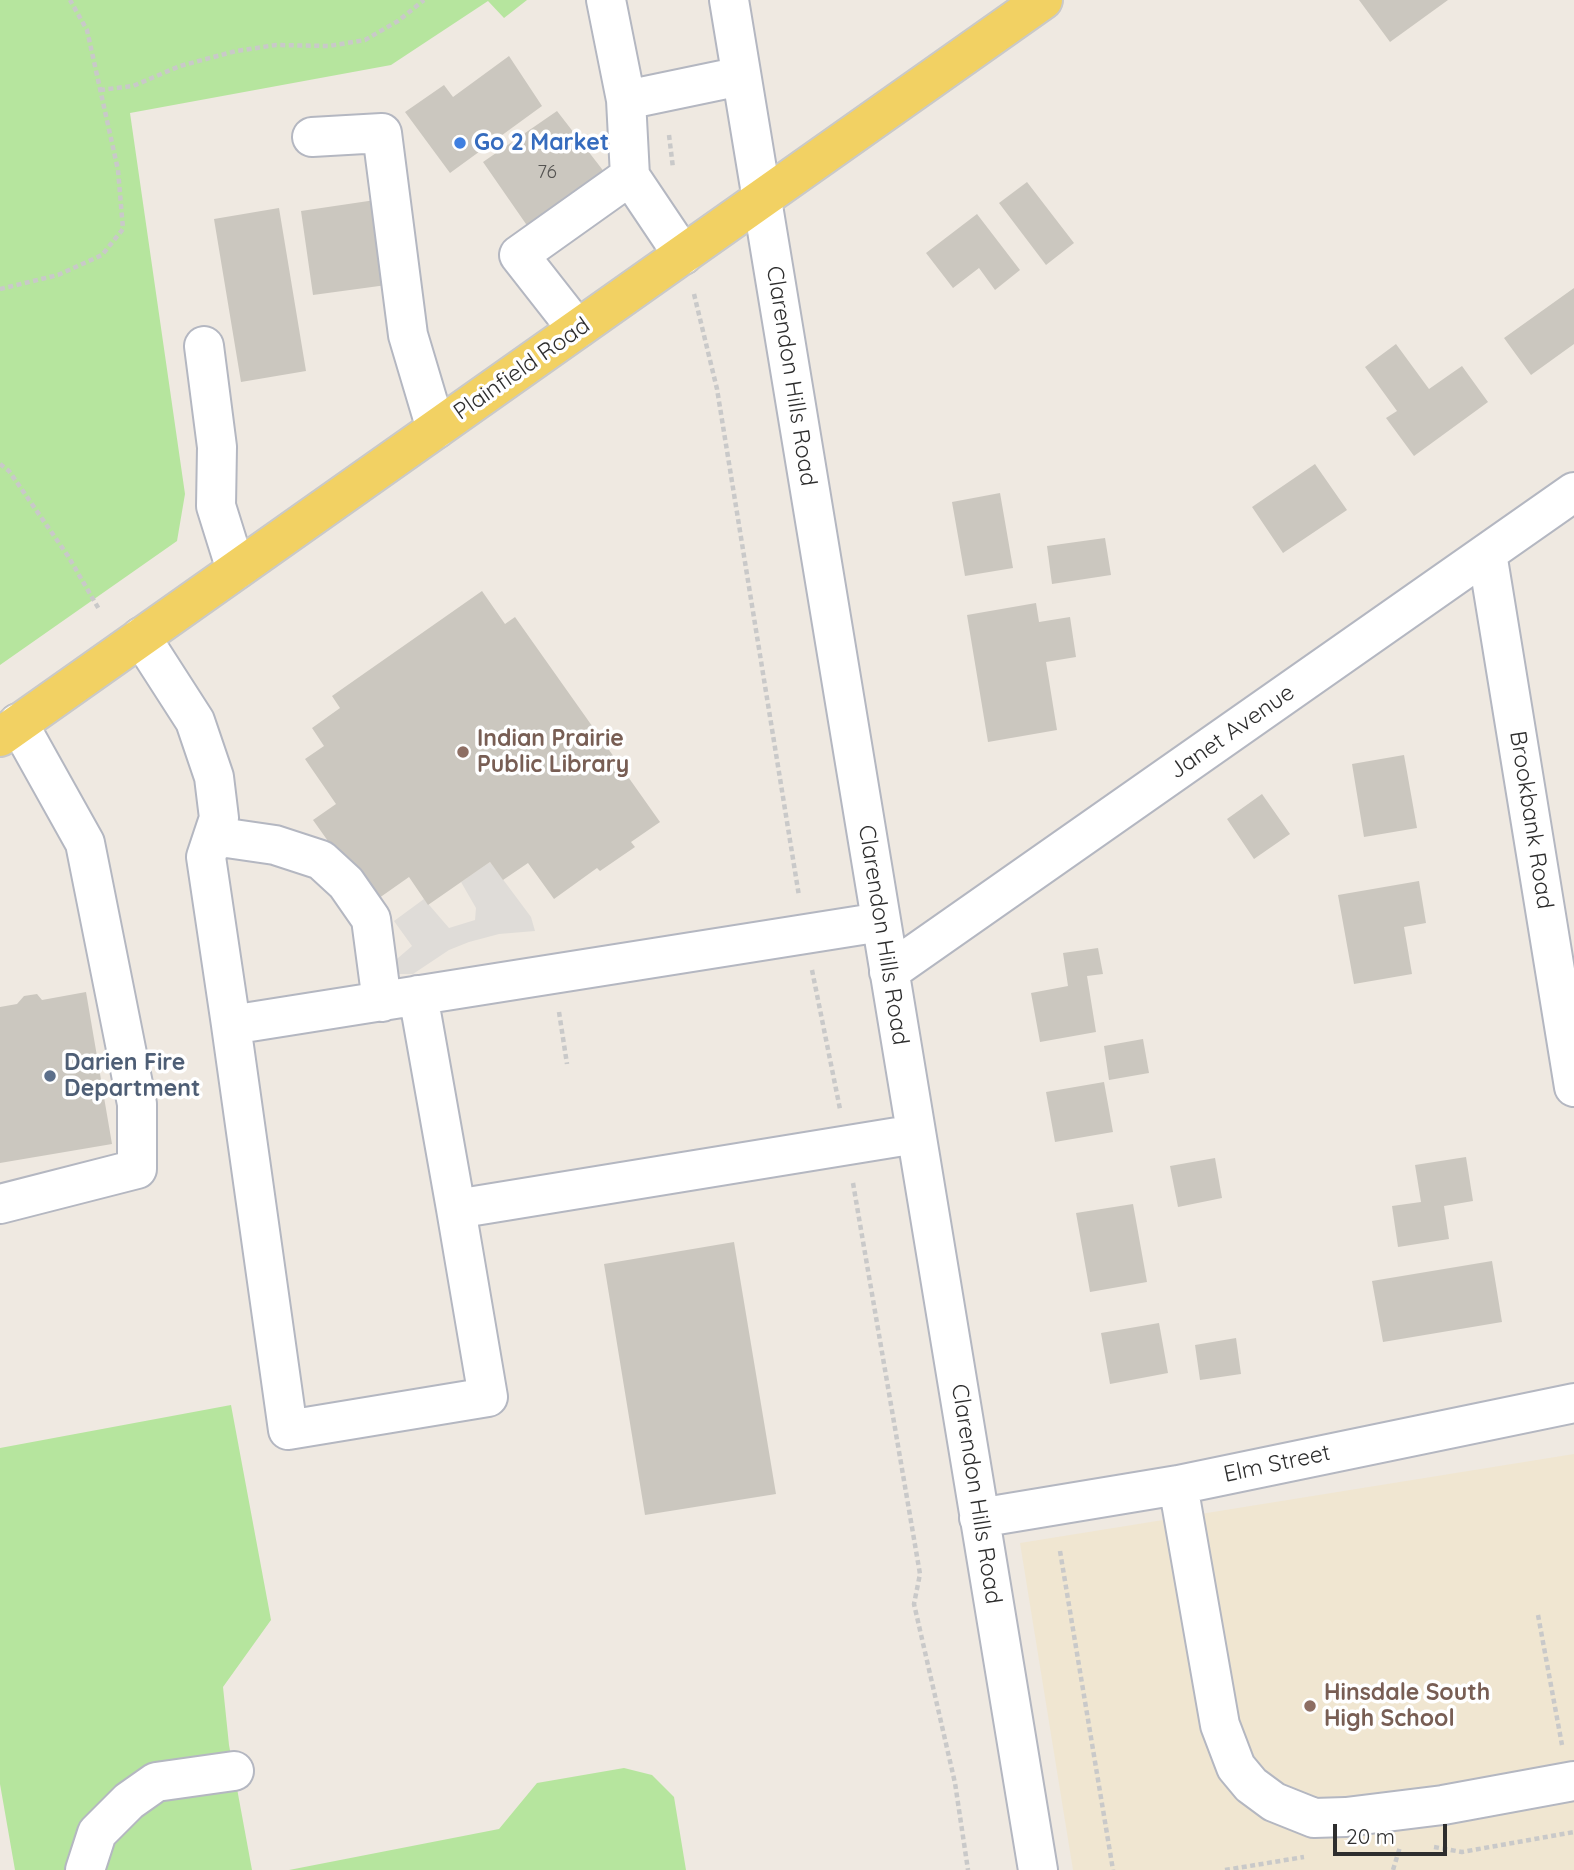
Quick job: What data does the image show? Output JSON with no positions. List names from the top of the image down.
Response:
{
  "streets": {
    "main road": ["Plainfield Road"],
    "street": [
      "Clarendon Hills Road",
      "Janet Avenue",
      "Brookbank Road",
      "Elm Street"
    ]
  },
  "crossings": [
    ["Plainfield Road", "Clarendon Hills Road"],
    ["Clarendon Hills Road", "Janet Avenue"],
    ["Clarendon Hills Road", "Elm Street"],
    ["Janet Avenue", "Brookbank Road"]
  ],
  "places": [
    "Go 2 Market",
    "Indian Prairie Public Library",
    "Darien Fire Department",
    "Hinsdale South High School"
  ],
  "house_numbers": ["76"],
  "scale_bar": "20 m"
}
